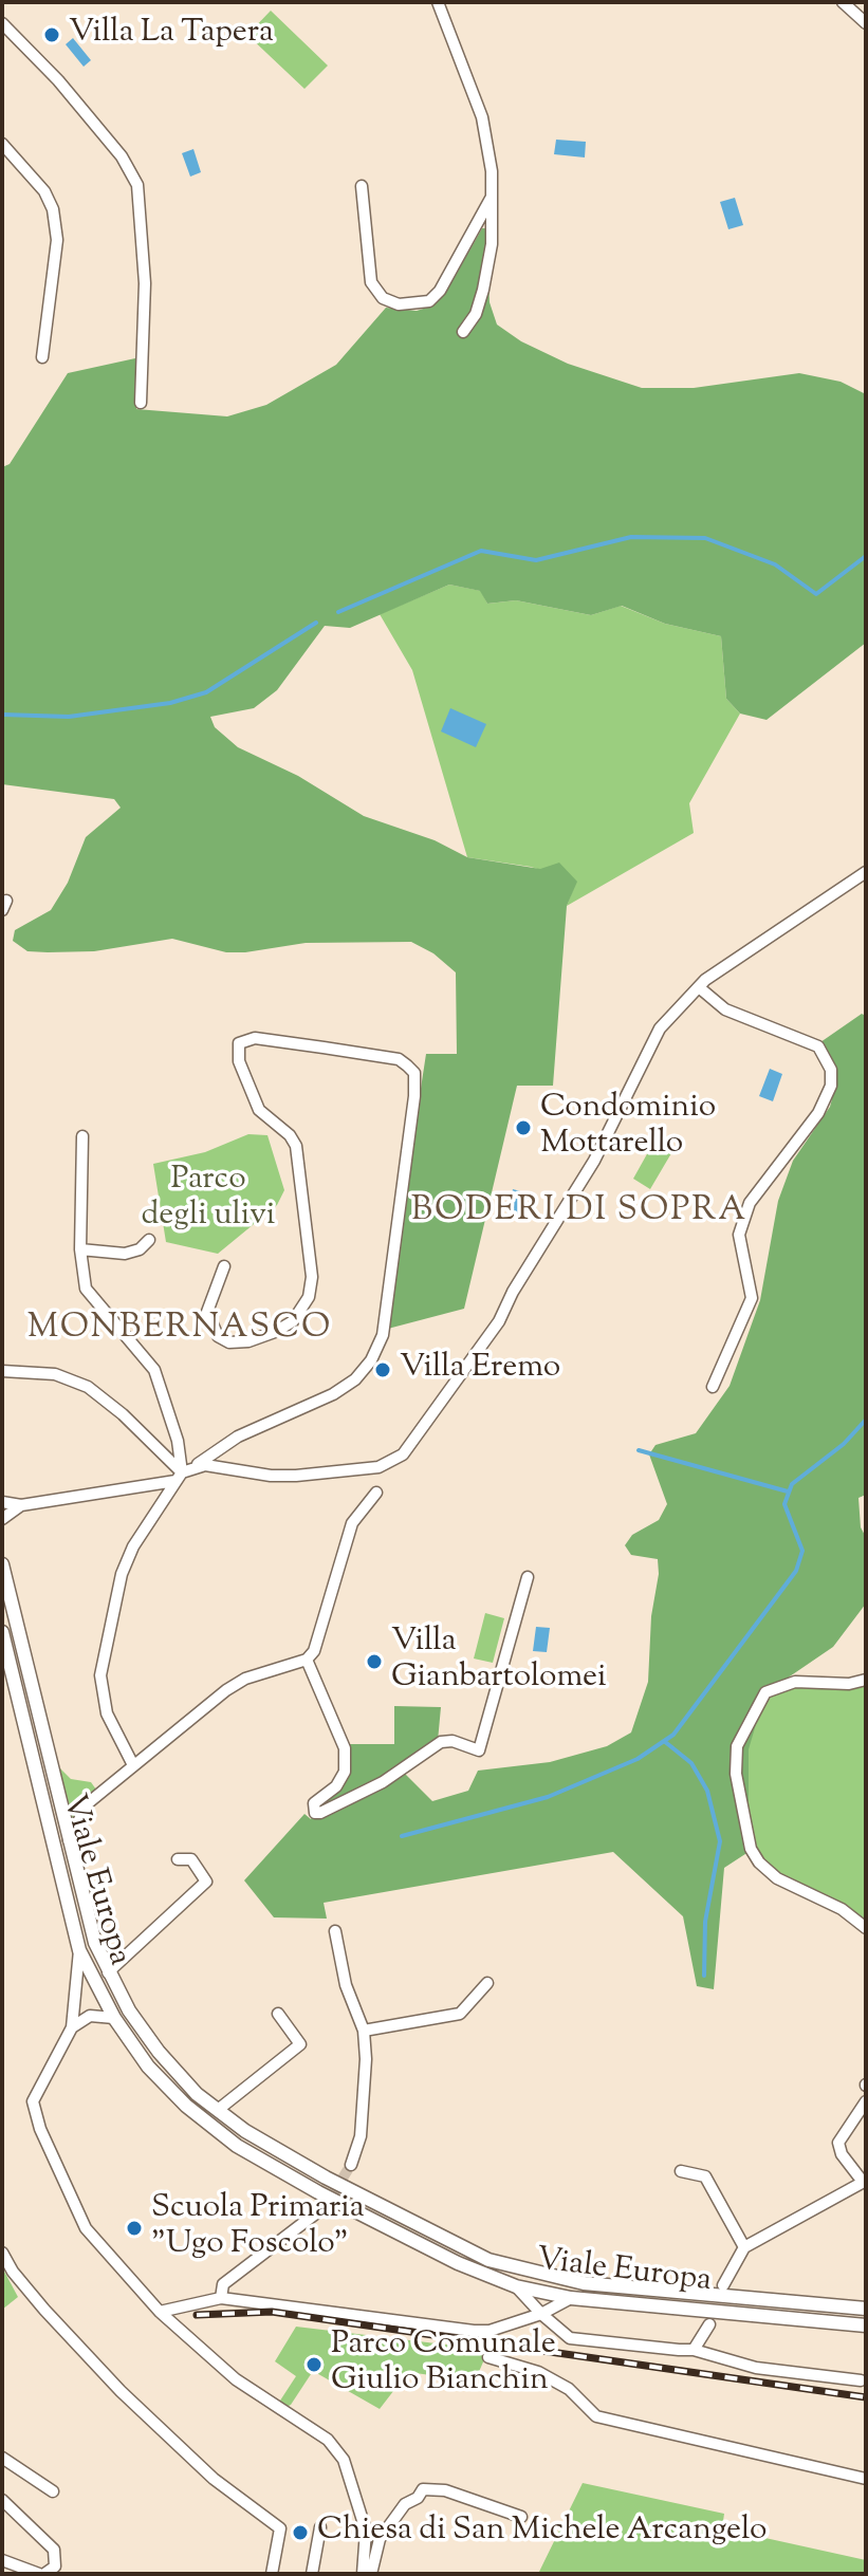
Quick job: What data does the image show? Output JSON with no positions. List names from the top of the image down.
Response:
{
  "streets": {
    "street": ["Viale Europa"]
  },
  "districts": ["BODERI DI SOPRA", "MONBERNASCO"],
  "parks": ["Parco degli ulivi"],
  "places": [
    "Villa La Tapera",
    "Condominio Mottarello",
    "Villa Eremo",
    "Villa Gianbartolomei",
    "Scuola Primaria \"Ugo Foscolo\"",
    "Parco Comunale Giulio Bianchin",
    "Chiesa di San Michele Arcangelo"
  ]
}
